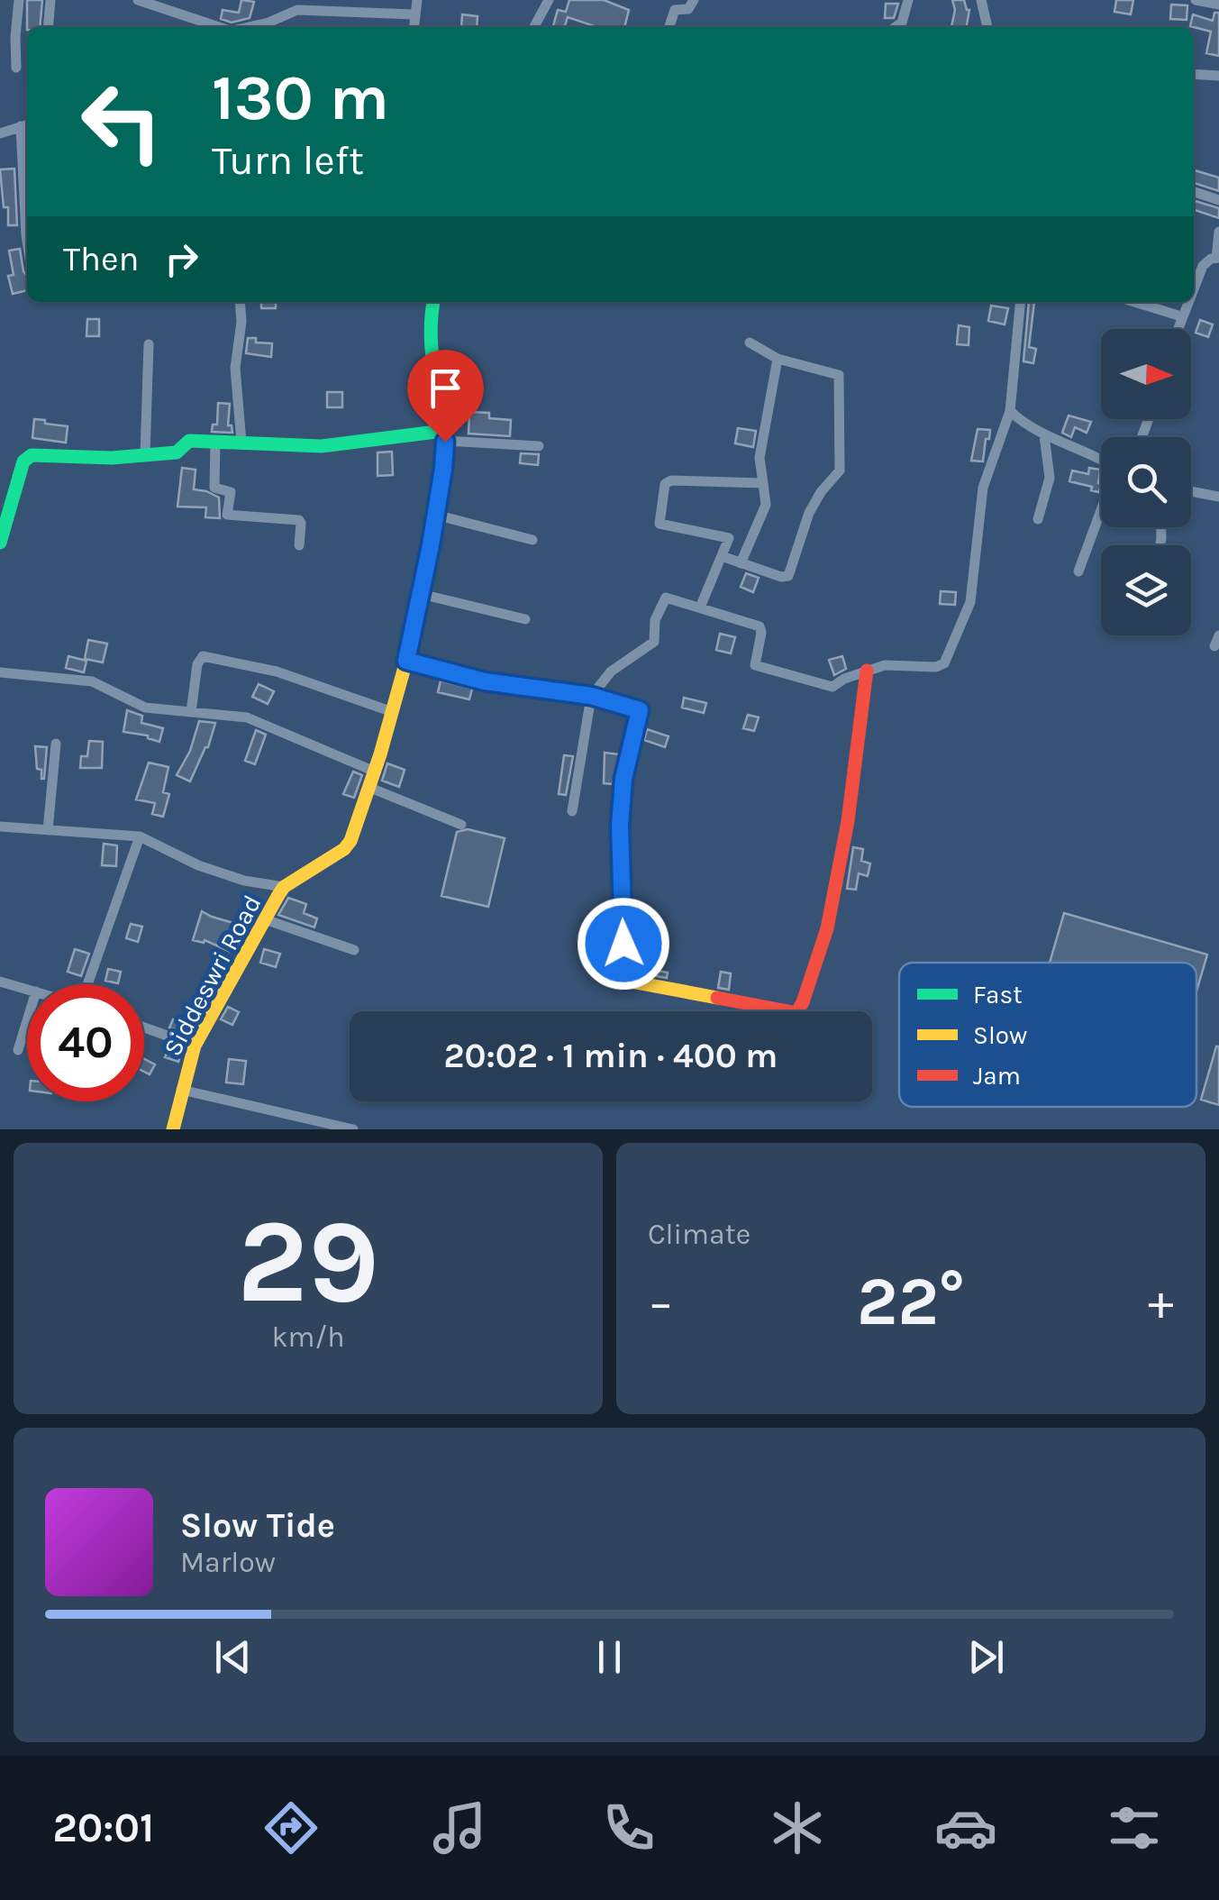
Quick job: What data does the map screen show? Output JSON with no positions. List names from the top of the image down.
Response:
{
  "streets": {
    "street": ["Siddeswri Road"]
  },
  "legend": ["Fast", "Slow", "Jam"],
  "north": "right",
  "page": {
    "turn": ["130 m", "Turn left"],
    "then": "Then",
    "limit": "40",
    "trip": "20:02 · 1 min · 400 m",
    "tile": [
      ["29", "km/h"],
      "Climate"
    ],
    "heat": ["−", "22°", "+"],
    "song": ["Slow Tide", "Marlow"],
    "tabs": "20:01"
  }
}
